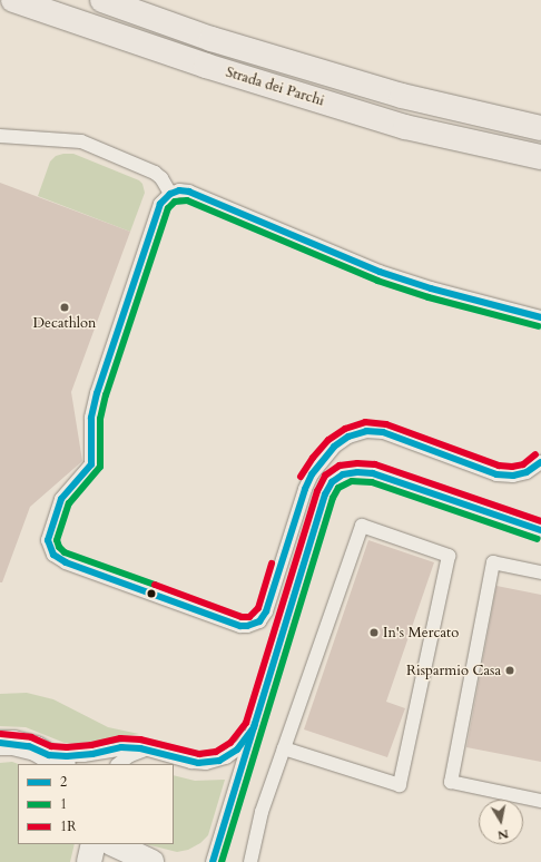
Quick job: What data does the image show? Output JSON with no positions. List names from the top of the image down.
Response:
{
  "streets": {
    "highway": ["Strada dei Parchi"]
  },
  "places": ["Decathlon", "In's Mercato", "Risparmio Casa"],
  "lines": ["transit line 2", "transit line 1", "transit line 1R"],
  "legend": ["2", "1", "1R"],
  "north": "bottom"
}
